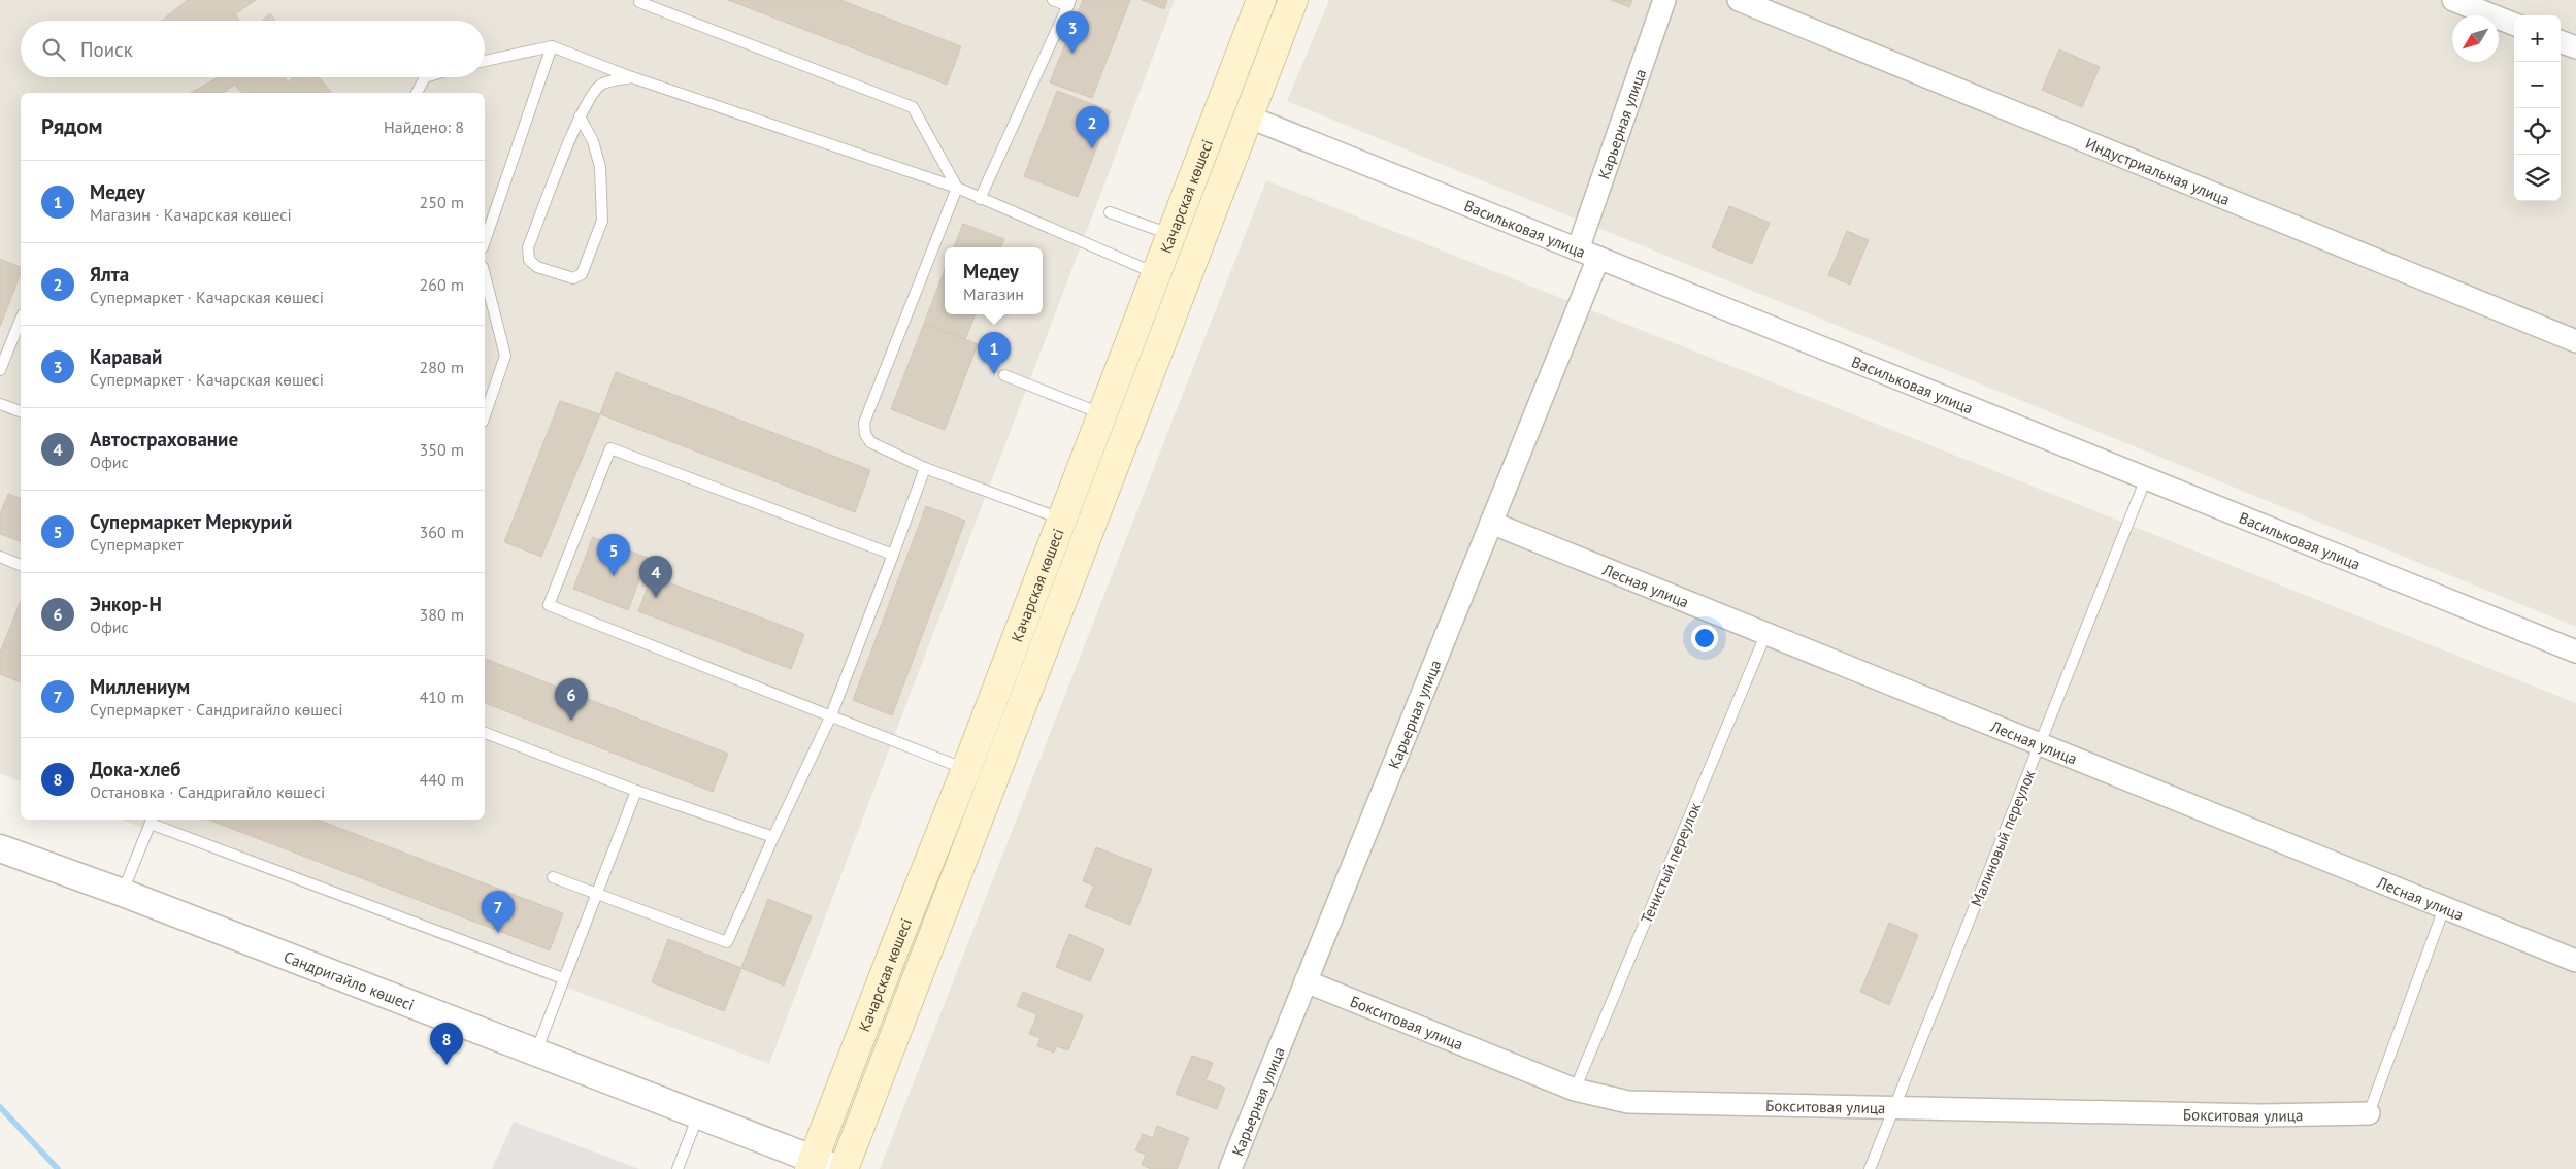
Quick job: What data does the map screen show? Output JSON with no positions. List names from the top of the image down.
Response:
{
  "streets": {
    "main road": ["Качарская көшесі"],
    "street": [
      "Карьерная улица",
      "Индустриальная улица",
      "Васильковая улица",
      "Лесная улица",
      "Сандригайло көшесі",
      "Бокситовая улица"
    ],
    "lane": ["Малиновый переулок", "Тенистый переулок"]
  },
  "crossings": [
    ["Карьерная улица", "Васильковая улица"],
    ["Карьерная улица", "Лесная улица"],
    ["Карьерная улица", "Бокситовая улица"],
    ["Качарская көшесі", "Васильковая улица"],
    ["Качарская көшесі", "Сандригайло көшесі"],
    ["Васильковая улица", "Малиновый переулок"],
    ["Лесная улица", "Малиновый переулок"],
    ["Лесная улица", "Тенистый переулок"],
    ["Малиновый переулок", "Бокситовая улица"],
    ["Тенистый переулок", "Бокситовая улица"]
  ],
  "north": "bottom left",
  "page": {
    "pins": [
      "3",
      "2",
      "1",
      "5",
      "4",
      "6",
      "7",
      "8"
    ],
    "map_buttons": ["+", "−"],
    "search": "Поиск",
    "heading": ["Рядом", "Найдено: 8"],
    "list": [
      {
        "mark": "1",
        "name": "Медеу",
        "note": "Магазин · Качарская көшесі",
        "value": "250 m"
      },
      {
        "mark": "2",
        "name": "Ялта",
        "note": "Супермаркет · Качарская көшесі",
        "value": "260 m"
      },
      {
        "mark": "3",
        "name": "Каравай",
        "note": "Супермаркет · Качарская көшесі",
        "value": "280 m"
      },
      {
        "mark": "4",
        "name": "Автострахование",
        "note": "Офис",
        "value": "350 m"
      },
      {
        "mark": "5",
        "name": "Супермаркет Меркурий",
        "note": "Супермаркет",
        "value": "360 m"
      },
      {
        "mark": "6",
        "name": "Энкор-Н",
        "note": "Офис",
        "value": "380 m"
      },
      {
        "mark": "7",
        "name": "Миллениум",
        "note": "Супермаркет · Сандригайло көшесі",
        "value": "410 m"
      },
      {
        "mark": "8",
        "name": "Дока-хлеб",
        "note": "Остановка · Сандригайло көшесі",
        "value": "440 m"
      }
    ],
    "popup": ["Медеу", "Магазин"]
  }
}
